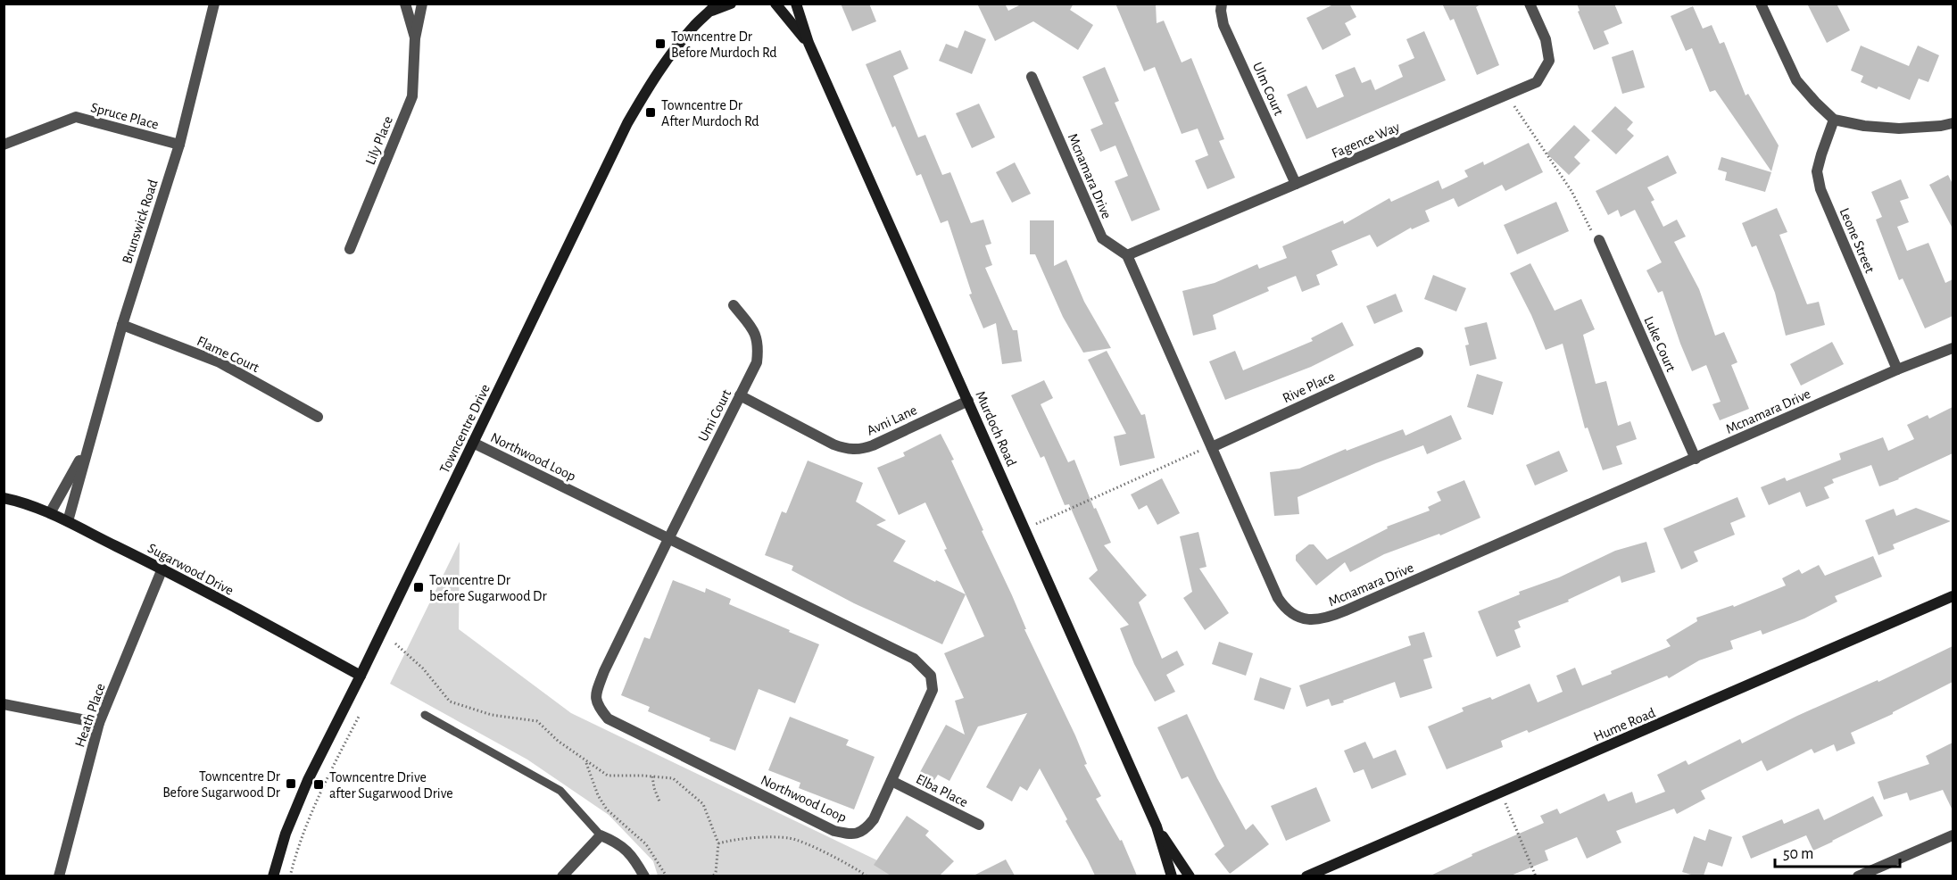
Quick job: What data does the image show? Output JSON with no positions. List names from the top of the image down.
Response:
{
  "streets": {
    "street": [
      "Ulm Court",
      "Spruce Place",
      "Fagence Way",
      "Lily Place",
      "Mcnamara Drive",
      "Brunswick Road",
      "Leone Street",
      "Luke Court",
      "Flame Court",
      "Rive Place",
      "Umi Court",
      "Avni Lane",
      "Towncentre Drive",
      "Murdoch Road",
      "Northwood Loop",
      "Sugarwood Drive",
      "Heath Place",
      "Hume Road",
      "Elba Place"
    ]
  },
  "crossings": [
    ["Ulm Court", "Fagence Way"],
    ["Spruce Place", "Brunswick Road"],
    ["Fagence Way", "Mcnamara Drive"],
    ["Mcnamara Drive", "Leone Street"],
    ["Mcnamara Drive", "Luke Court"],
    ["Mcnamara Drive", "Rive Place"],
    ["Brunswick Road", "Flame Court"],
    ["Brunswick Road", "Sugarwood Drive"],
    ["Umi Court", "Avni Lane"],
    ["Umi Court", "Northwood Loop"],
    ["Avni Lane", "Murdoch Road"],
    ["Towncentre Drive", "Northwood Loop"],
    ["Towncentre Drive", "Sugarwood Drive"],
    ["Northwood Loop", "Elba Place"],
    ["Sugarwood Drive", "Heath Place"]
  ],
  "places": {
    "transit": [
      "Towncentre Dr Before Murdoch Rd",
      "Towncentre Dr After Murdoch Rd",
      "Towncentre Dr before Sugarwood Dr",
      "Towncentre Dr Before Sugarwood Dr",
      "Towncentre Drive after Sugarwood Drive"
    ]
  },
  "scale_bar": "50 m"
}
